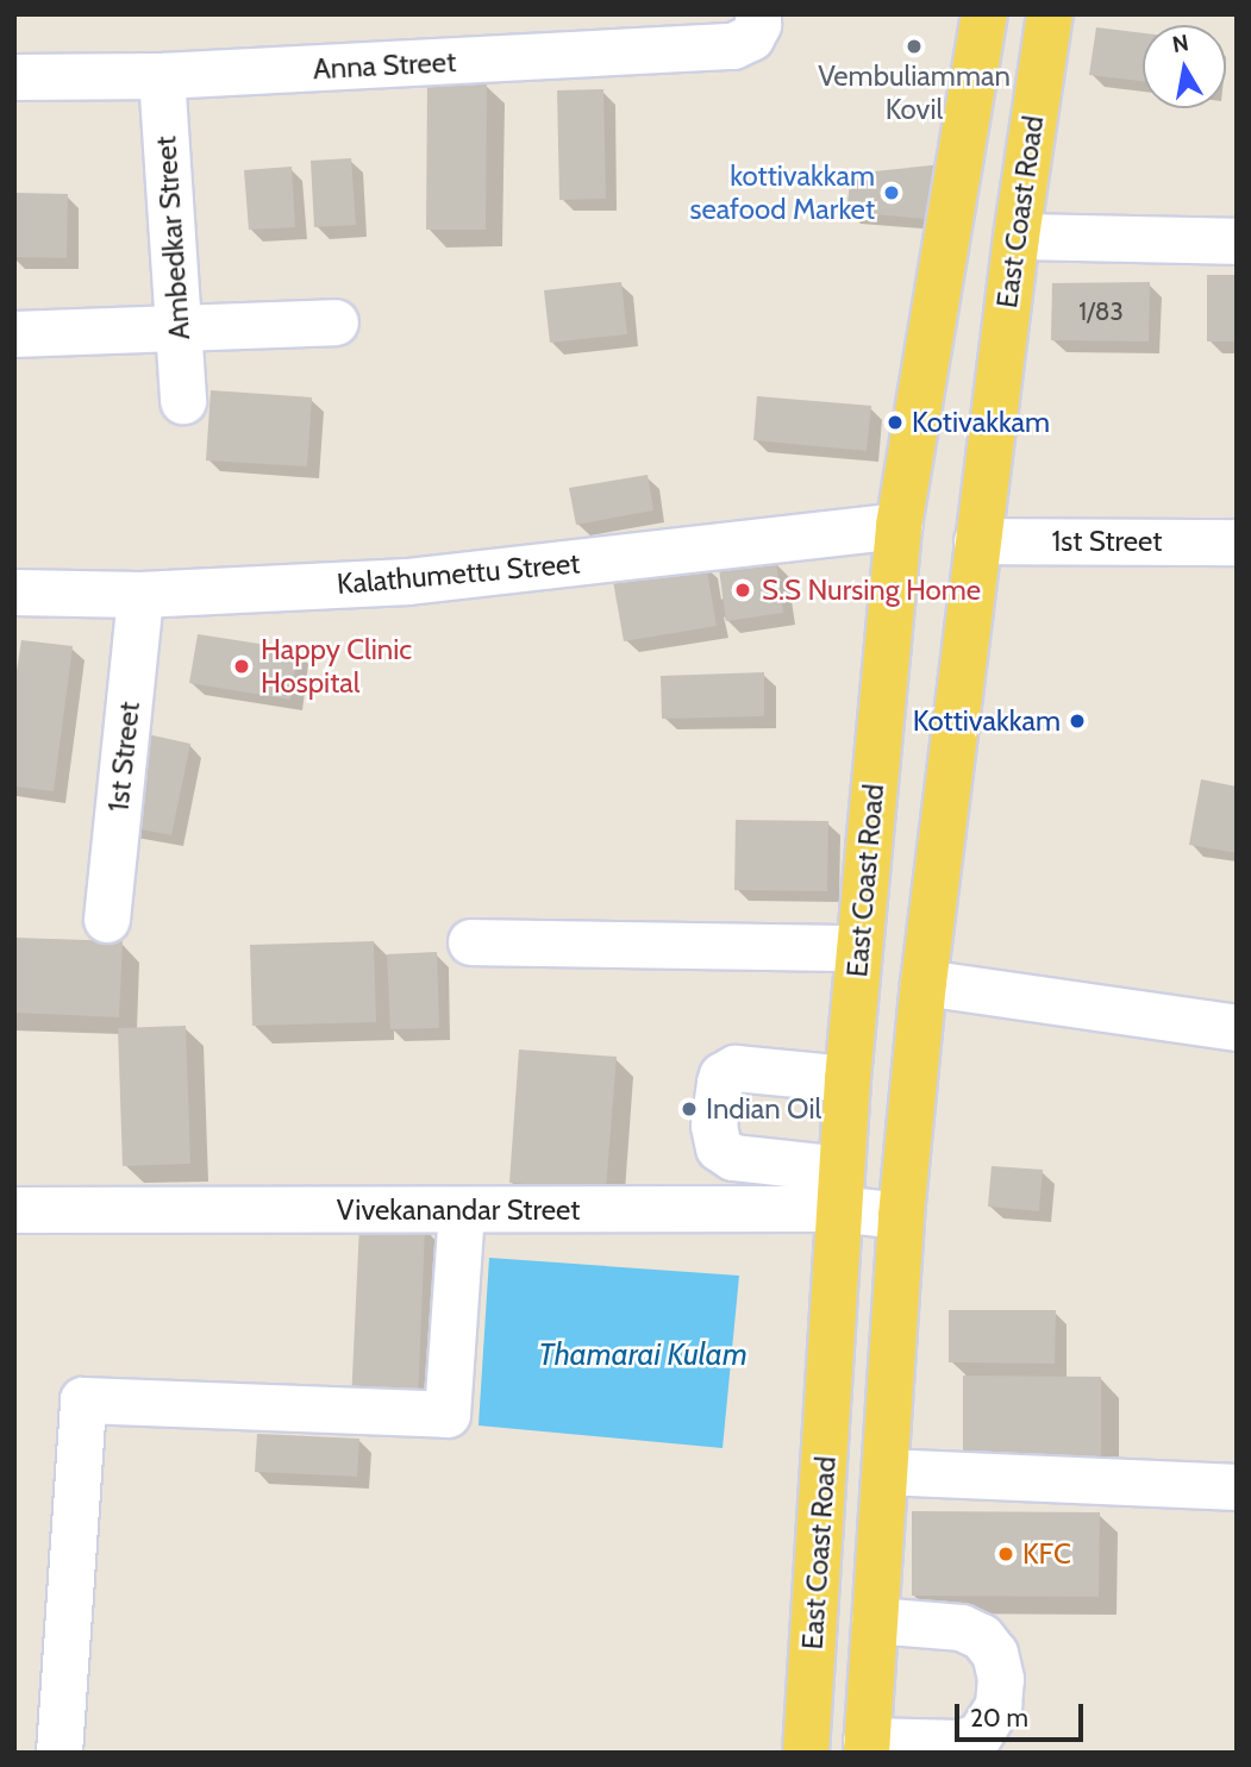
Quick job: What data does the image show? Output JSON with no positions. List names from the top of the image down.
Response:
{
  "streets": {
    "main road": ["East Coast Road"],
    "street": [
      "Anna Street",
      "Ambedkar Street",
      "1st Street",
      "Kalathumettu Street",
      "Vivekanandar Street"
    ]
  },
  "crossings": [
    ["Anna Street", "Ambedkar Street"],
    ["East Coast Road", "1st Street"],
    ["East Coast Road", "Kalathumettu Street"],
    ["East Coast Road", "Vivekanandar Street"],
    ["1st Street", "Kalathumettu Street"]
  ],
  "water": ["Thamarai Kulam"],
  "places": [
    "Vembuliamman Kovil",
    "kottivakkam seafood Market",
    "Kotivakkam",
    "S.S Nursing Home",
    "Happy Clinic Hospital",
    "Kottivakkam",
    "Indian Oil",
    "KFC"
  ],
  "house_numbers": ["1/83"],
  "scale_bar": "20 m",
  "north": "top"
}
